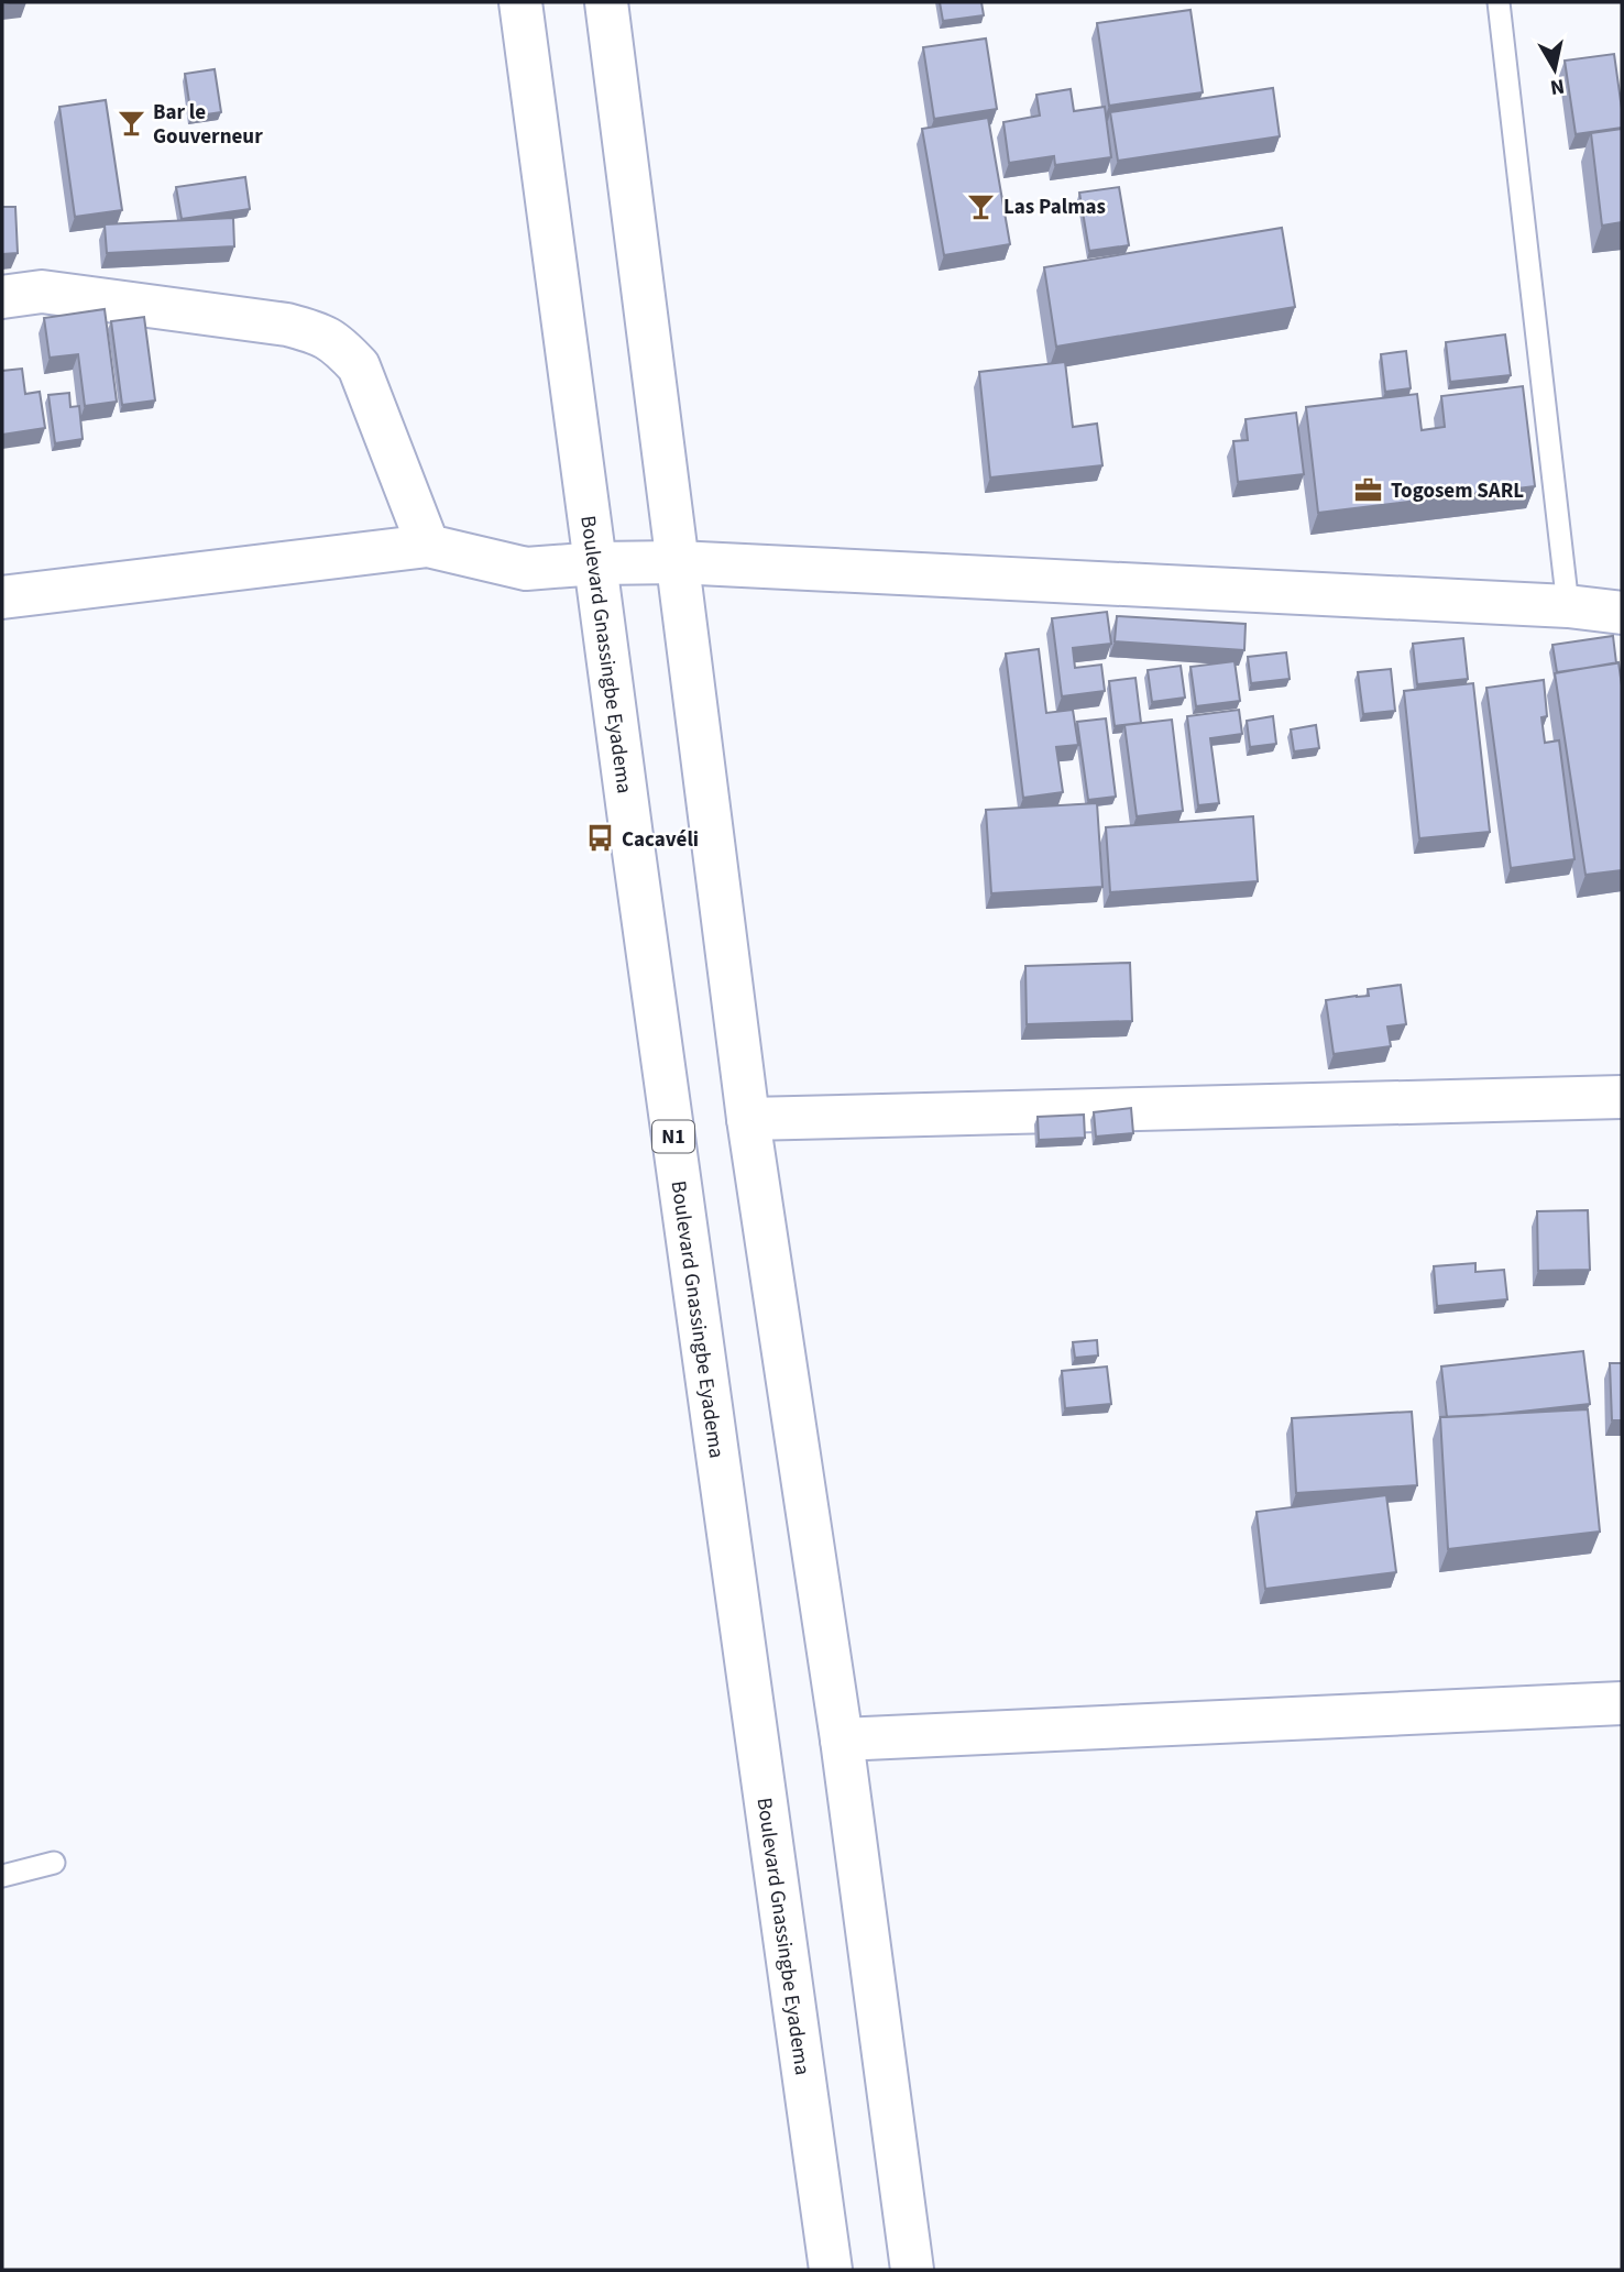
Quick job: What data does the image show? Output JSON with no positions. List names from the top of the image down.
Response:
{
  "streets": {
    "main road": ["Boulevard Gnassingbe Eyadema", "N1"]
  },
  "places": {
    "bar": ["Bar le Gouverneur", "Las Palmas"],
    "office": ["Togosem SARL"],
    "bus stop": ["Cacavéli"]
  },
  "north": "bottom"
}
